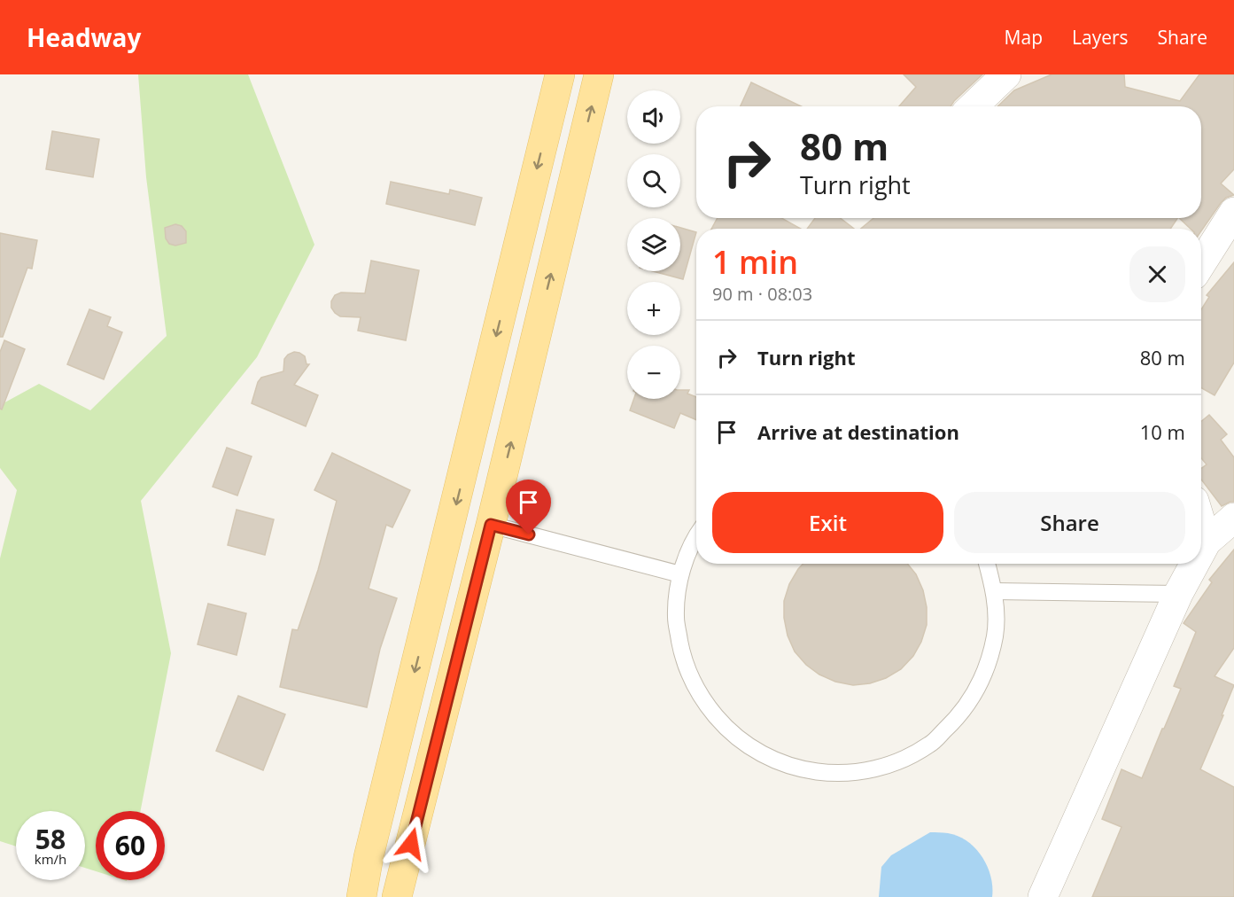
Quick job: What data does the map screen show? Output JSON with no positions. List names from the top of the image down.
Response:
{
  "page": {
    "header": "Headway",
    "nav": ["Map", "Layers", "Share"],
    "map_buttons": ["+", "−"],
    "turn": ["80 m", "Turn right"],
    "heading": ["1 min", "90 m · 08:03"],
    "list": [
      {
        "name": "Turn right",
        "value": "80 m"
      },
      {
        "name": "Arrive at destination",
        "value": "10 m"
      }
    ],
    "buttons": ["Exit", "Share"],
    "speed": "58 km/h",
    "limit": "60"
  }
}
